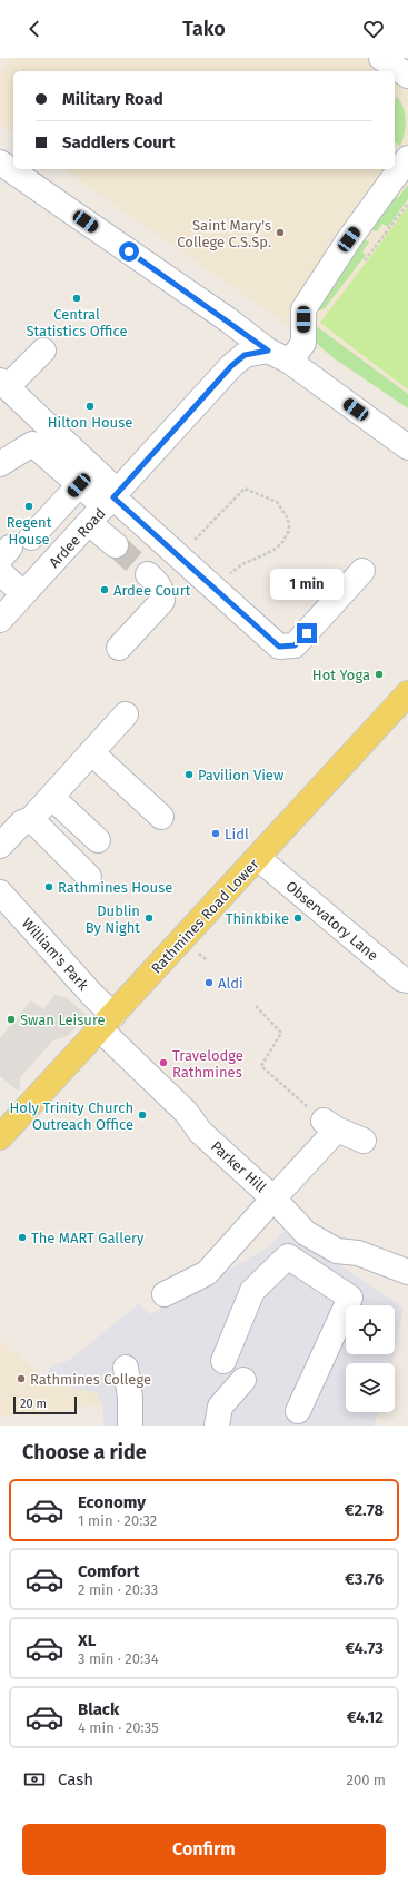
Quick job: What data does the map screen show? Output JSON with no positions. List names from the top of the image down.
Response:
{
  "streets": {
    "main road": ["Rathmines Road Lower"],
    "street": [
      "Ardee Road",
      "Observatory Lane",
      "William's Park",
      "Parker Hill"
    ]
  },
  "crossings": [
    ["Rathmines Road Lower", "Observatory Lane"],
    ["Rathmines Road Lower", "William's Park"],
    ["Rathmines Road Lower", "Parker Hill"],
    ["William's Park", "Parker Hill"]
  ],
  "places": [
    "Saint Mary's College C.S.Sp.",
    "Central Statistics Office",
    "Hilton House",
    "Regent House",
    "Ardee Court",
    "Hot Yoga",
    "Pavilion View",
    "Lidl",
    "Rathmines House",
    "Dublin By Night",
    "Thinkbike",
    "Aldi",
    "Swan Leisure",
    "Travelodge Rathmines",
    "Holy Trinity Church Outreach Office",
    "The MART Gallery",
    "Rathmines College"
  ],
  "scale_bar": "20 m",
  "page": {
    "header": "Tako",
    "banner": ["Military Road", "Saddlers Court"],
    "bubble": "1 min",
    "scale": "20 m",
    "heading": "Choose a ride",
    "list": [
      {
        "name": "Economy",
        "note": "1 min · 20:32",
        "value": "€2.78"
      },
      {
        "name": "Comfort",
        "note": "2 min · 20:33",
        "value": "€3.76"
      },
      {
        "name": "XL",
        "note": "3 min · 20:34",
        "value": "€4.73"
      },
      {
        "name": "Black",
        "note": "4 min · 20:35",
        "value": "€4.12"
      }
    ],
    "pay": ["Cash", "200 m"],
    "buttons": "Confirm"
  }
}
